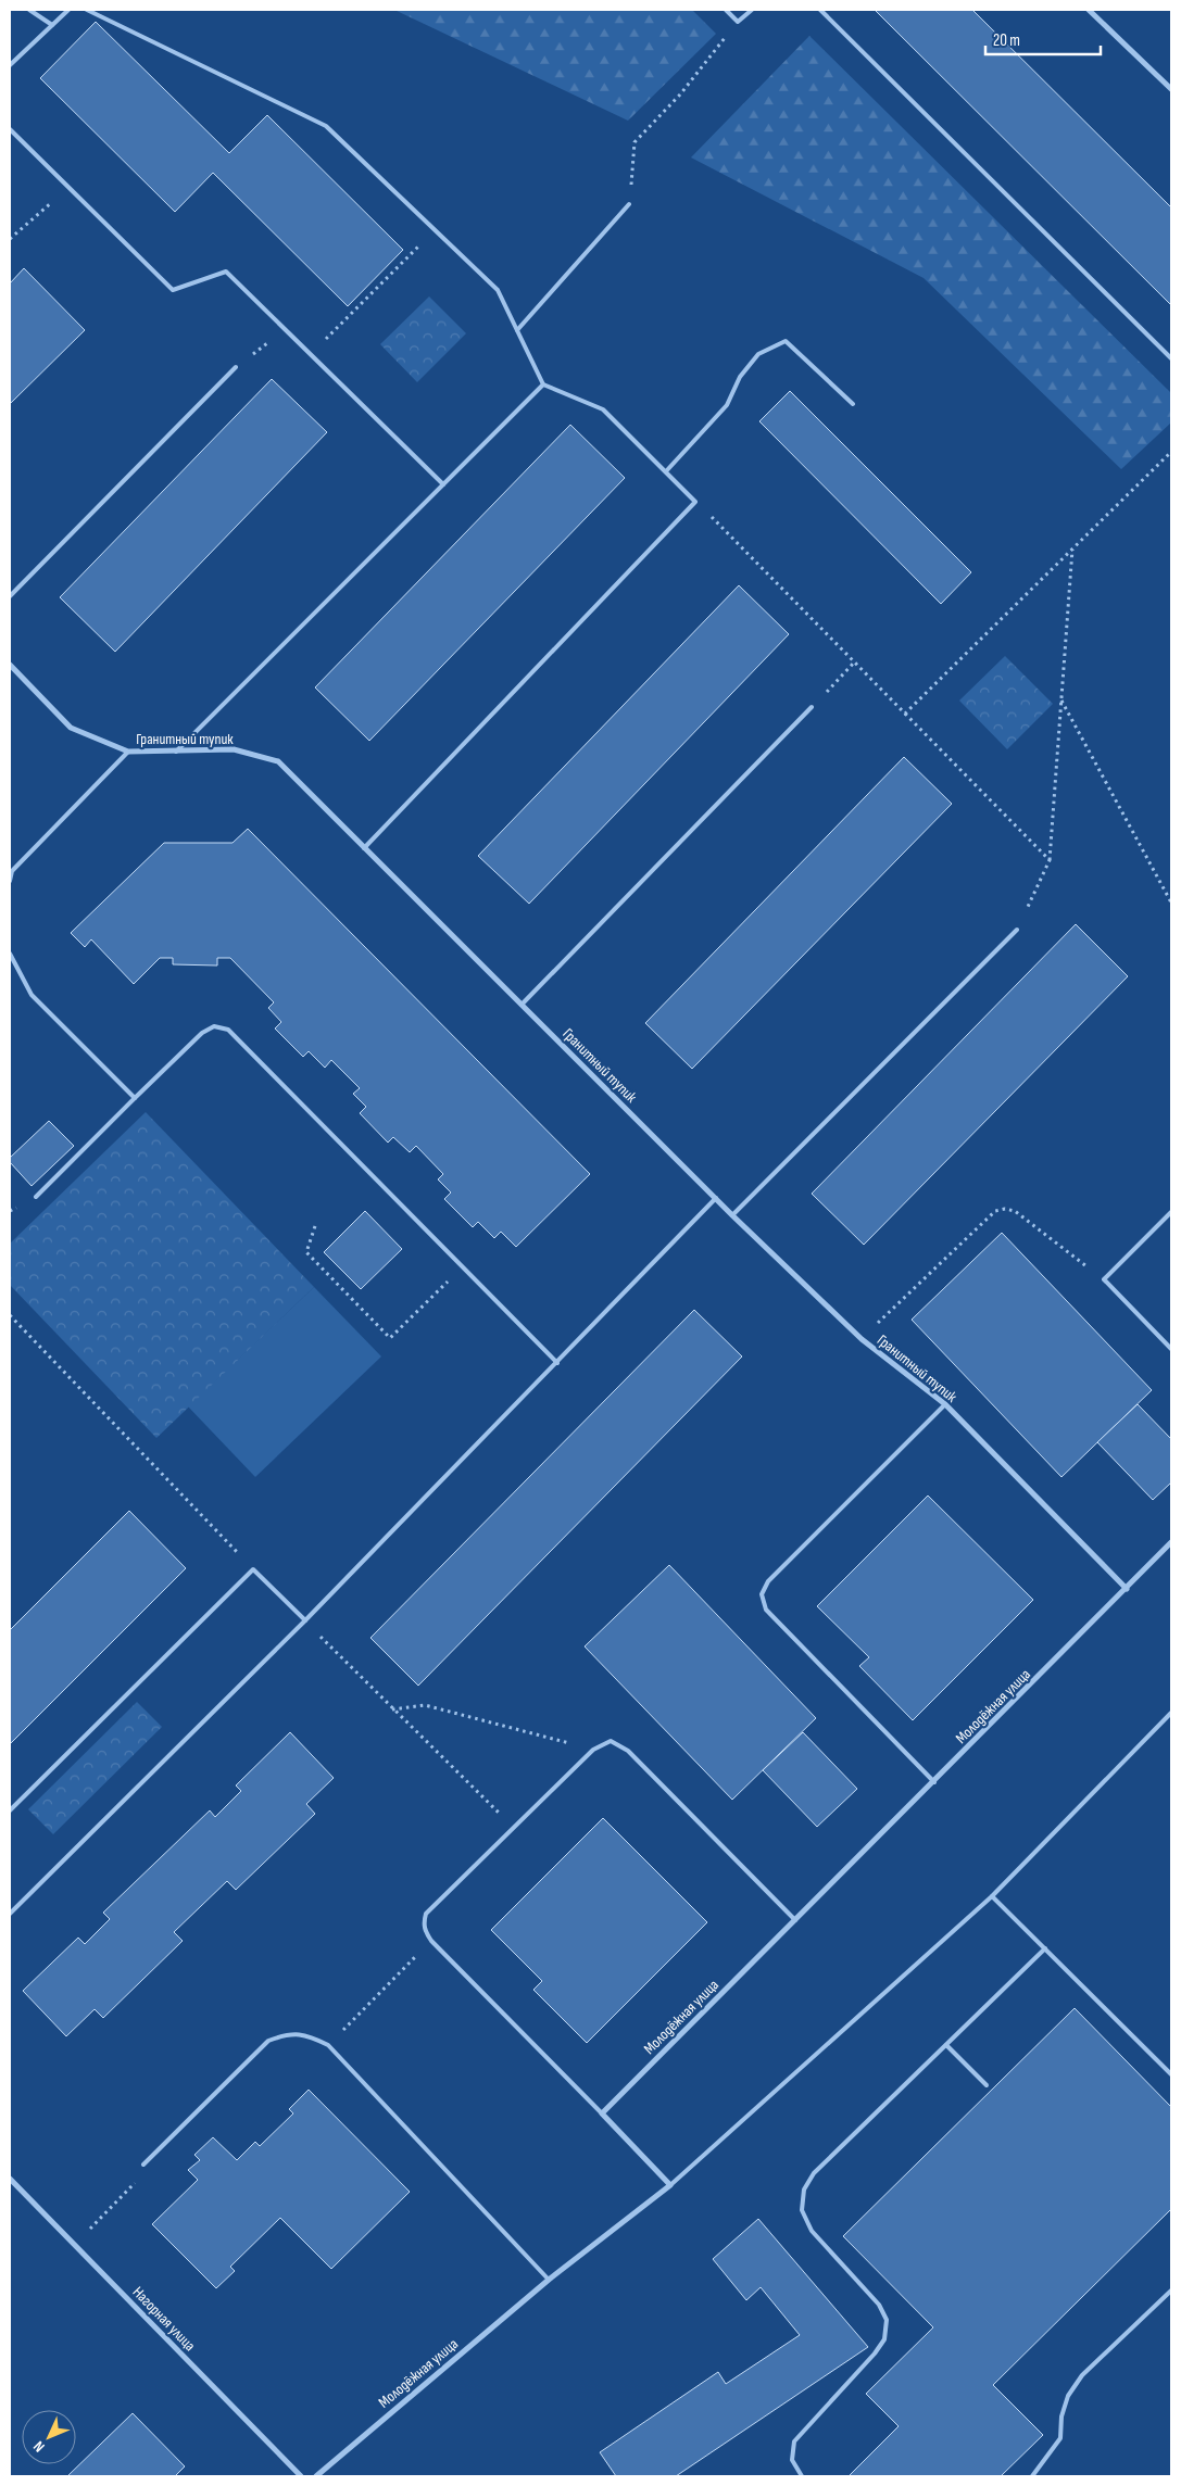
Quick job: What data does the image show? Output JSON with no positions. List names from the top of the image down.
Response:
{
  "streets": {
    "street": ["Гранитный тупик", "Молодёжная улица", "Нагорная улица"]
  },
  "crossings": [
    ["Гранитный тупик", "Молодёжная улица"]
  ],
  "scale_bar": "20 m",
  "north": "bottom left"
}
